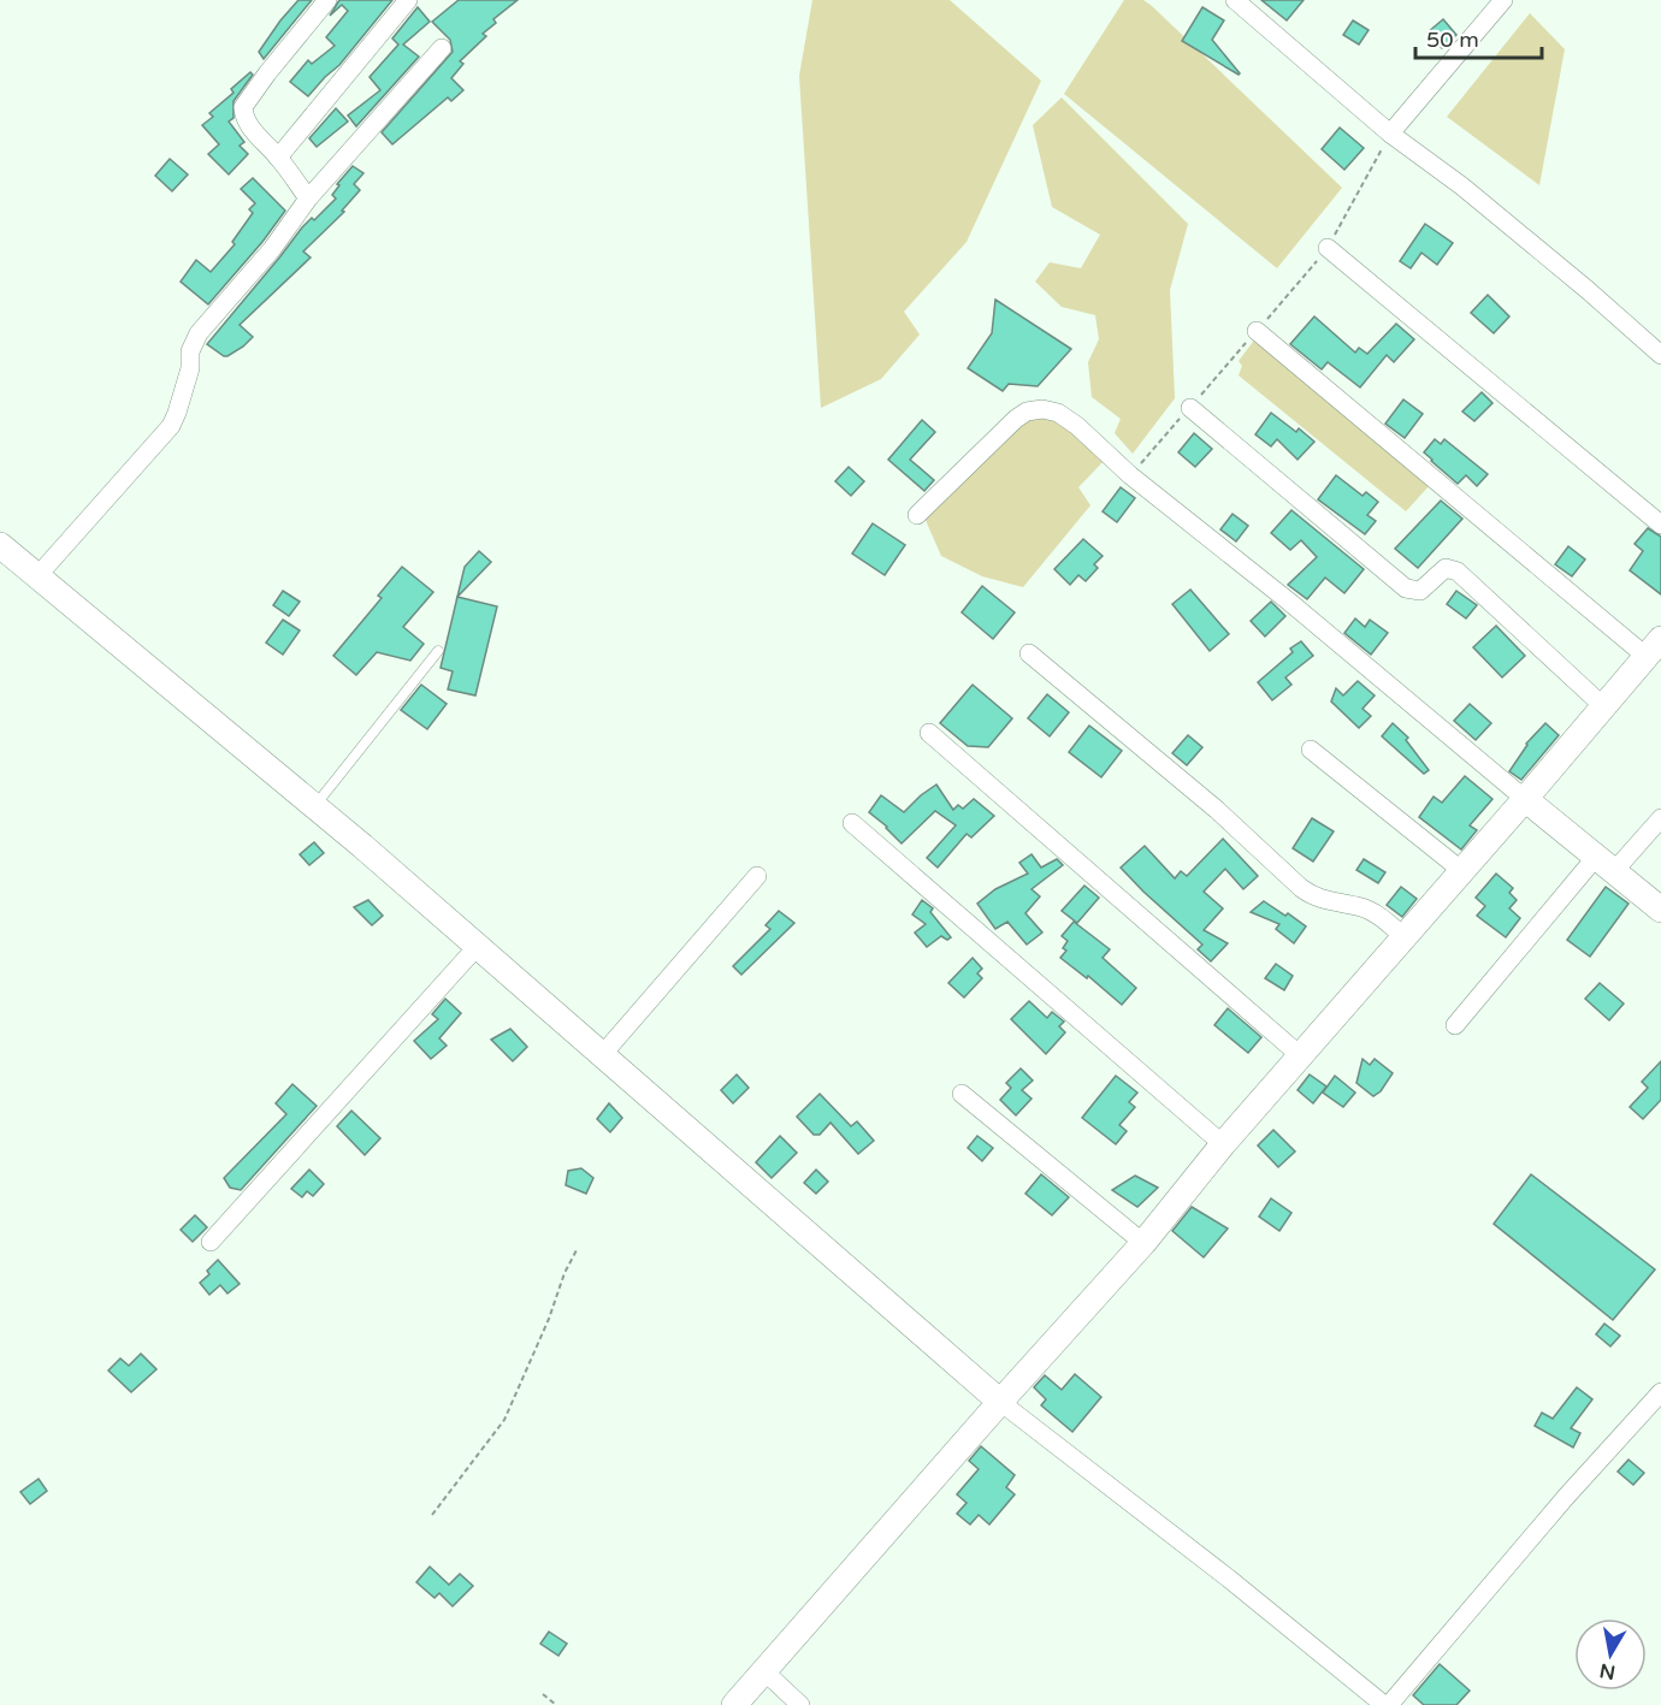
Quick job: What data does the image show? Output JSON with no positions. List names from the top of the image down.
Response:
{
  "scale_bar": "50 m",
  "north": "bottom"
}
